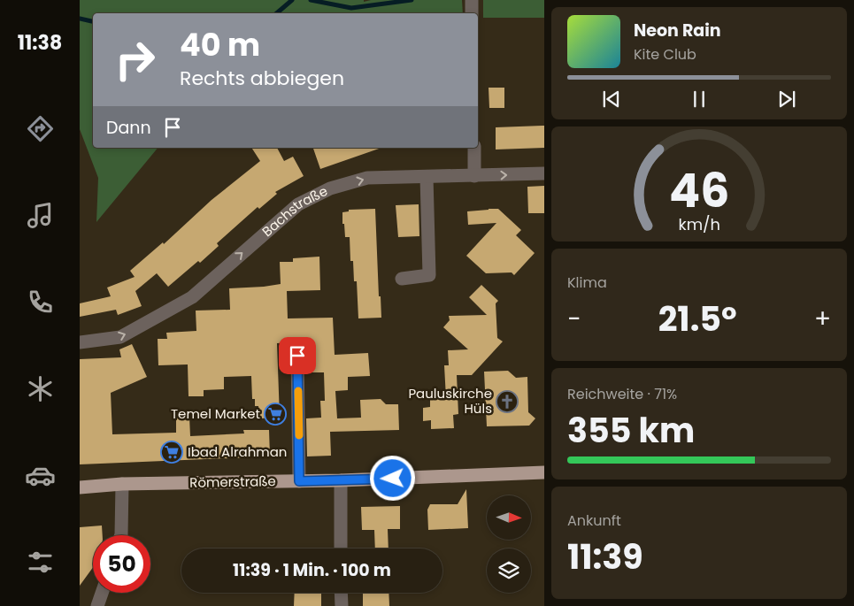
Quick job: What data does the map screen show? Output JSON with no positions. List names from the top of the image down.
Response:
{
  "streets": {
    "main road": ["Römerstraße"],
    "street": ["Bachstraße"]
  },
  "one_way": ["Bachstraße"],
  "places": {
    "church": ["Pauluskirche Hüls"],
    "supermarket": ["Temel Market", "Ibad Alrahman"]
  },
  "north": "right",
  "page": {
    "tabs": "11:38",
    "turn": ["40 m", "Rechts abbiegen"],
    "song": ["Neon Rain", "Kite Club"],
    "then": "Dann",
    "tile": [
      "Klima",
      ["Reichweite · 71%", "355 km"],
      ["Ankunft", "11:39"]
    ],
    "heat": ["−", "21.5°", "+"],
    "limit": "50",
    "trip": "11:39 · 1 Min. · 100 m",
    "gauge": ["46", "km/h"]
  }
}
